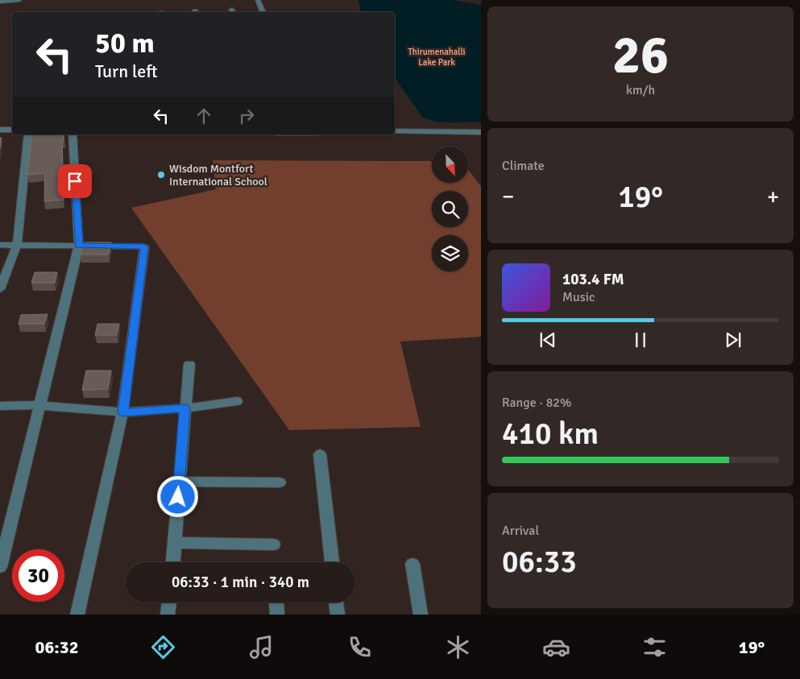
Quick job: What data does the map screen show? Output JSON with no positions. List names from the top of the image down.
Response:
{
  "parks": ["Thirumenahalli Lake Park"],
  "places": ["Wisdom Montfort International School"],
  "north": "bottom right",
  "page": {
    "tile": [
      ["26", "km/h"],
      "Climate",
      ["Range · 82%", "410 km"],
      ["Arrival", "06:33"]
    ],
    "turn": ["50 m", "Turn left"],
    "heat": ["−", "19°", "+"],
    "song": ["103.4 FM", "Music"],
    "limit": "30",
    "trip": "06:33 · 1 min · 340 m",
    "tabs": ["06:32", "19°"]
  }
}
